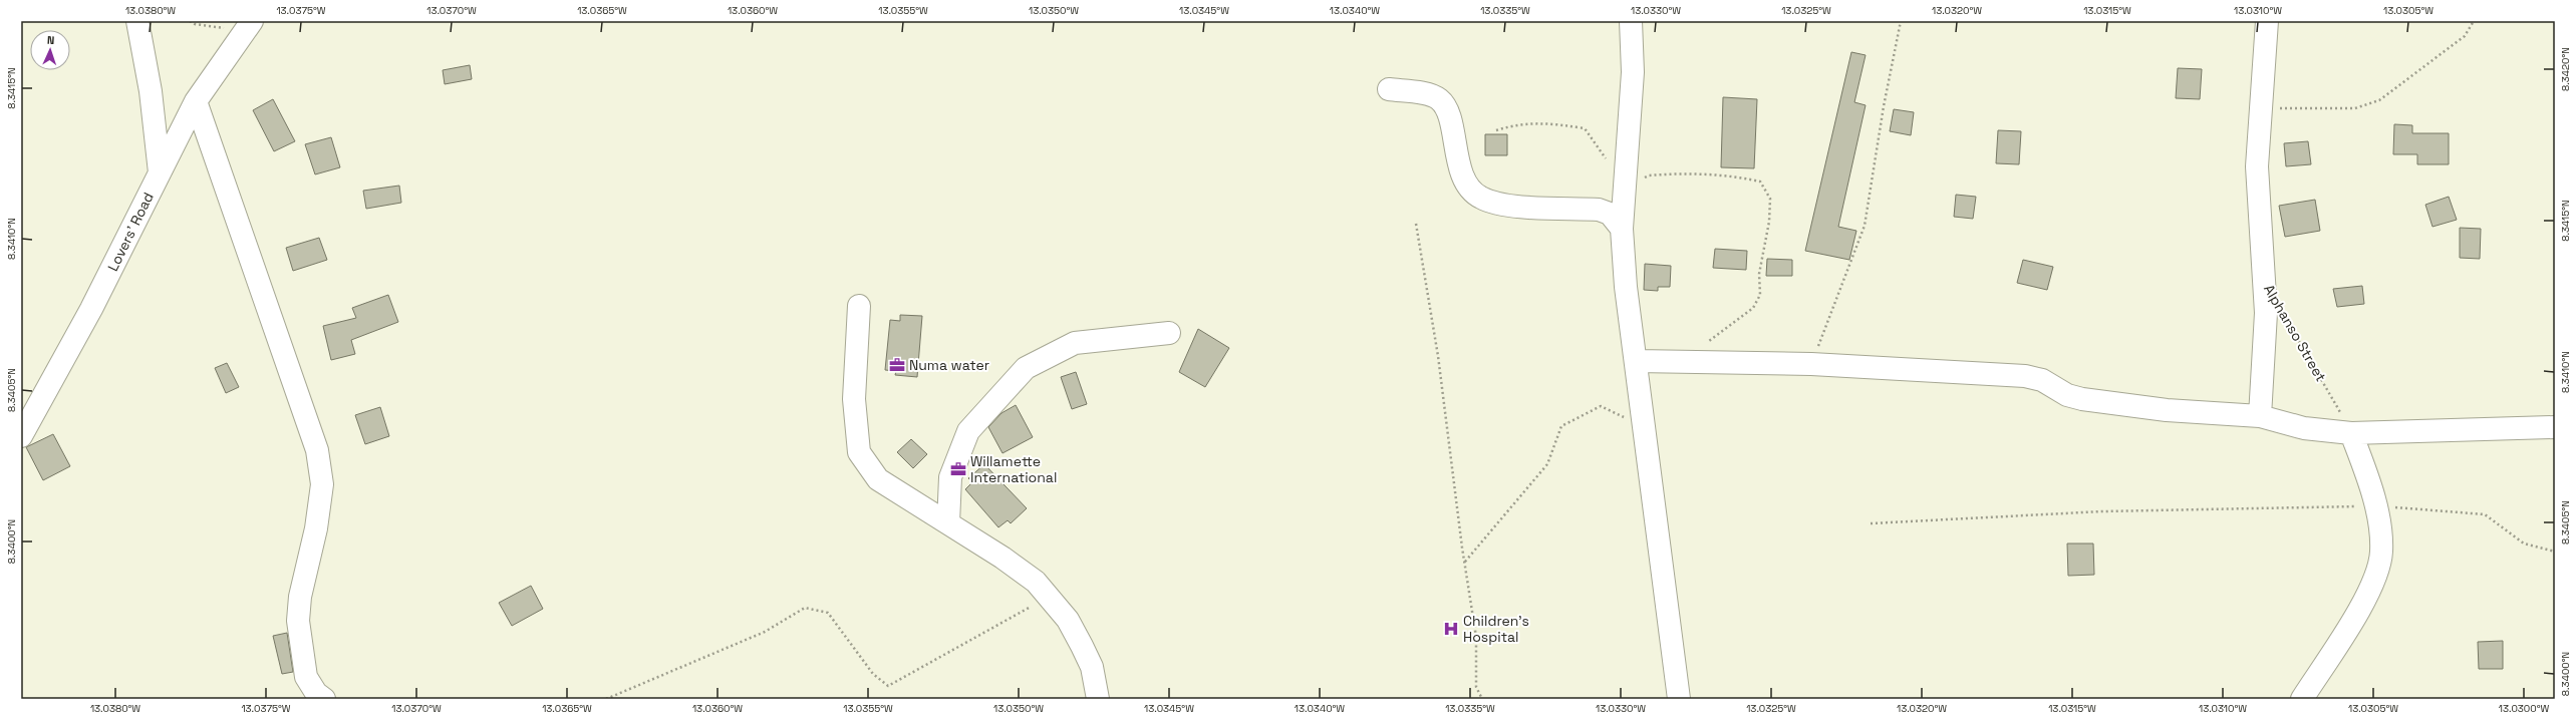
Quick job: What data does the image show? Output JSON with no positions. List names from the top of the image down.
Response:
{
  "streets": {
    "street": ["Lovers' Road", "Alphanso Street"]
  },
  "places": {
    "office": ["Numa water", "Willamette International"],
    "hospital": ["Children's Hospital"]
  },
  "north": "top",
  "coordinates": [
    "13.0380°W",
    "13.0375°W",
    "13.0370°W",
    "13.0365°W",
    "13.0360°W",
    "13.0355°W",
    "13.0350°W",
    "13.0345°W",
    "13.0340°W",
    "13.0335°W",
    "13.0330°W",
    "13.0325°W",
    "13.0320°W",
    "13.0315°W",
    "13.0310°W",
    "13.0305°W",
    "8.3420°N",
    "8.3415°N",
    "8.3410°N",
    "8.3405°N",
    "8.3400°N",
    "13.0300°W"
  ]
}
